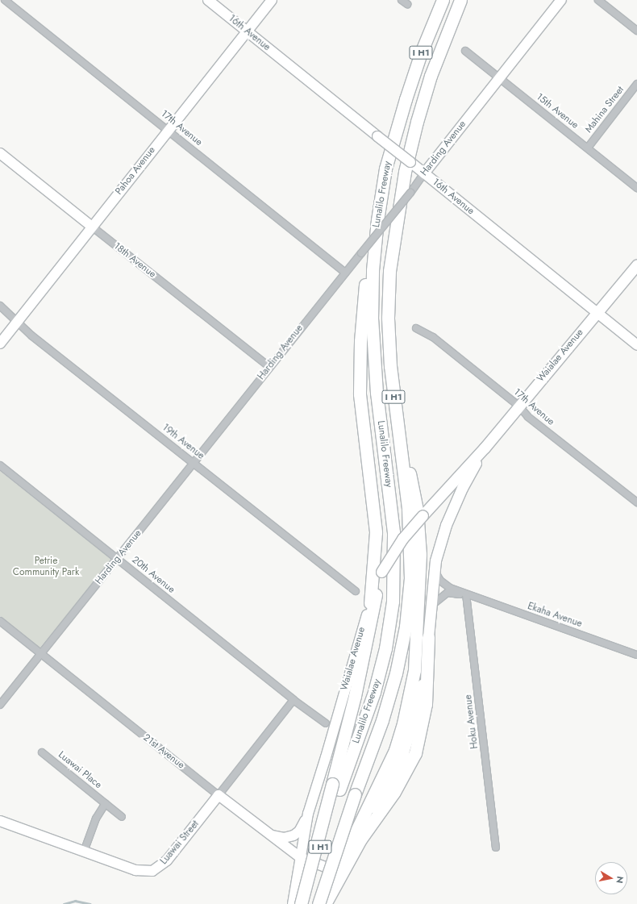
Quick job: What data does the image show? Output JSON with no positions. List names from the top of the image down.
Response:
{
  "streets": {
    "highway": ["I H1", "Lunalilo Freeway"],
    "main road": ["Waialae Avenue"],
    "street": [
      "16th Avenue",
      "Mahina Street",
      "15th Avenue",
      "17th Avenue",
      "Harding Avenue",
      "Pahoa Avenue",
      "18th Avenue",
      "19th Avenue",
      "20th Avenue",
      "Ekaha Avenue",
      "Hoku Avenue",
      "21st Avenue",
      "Luawai Place",
      "Luawai Street"
    ]
  },
  "crossings": [
    ["16th Avenue", "Harding Avenue"],
    ["16th Avenue", "Pahoa Avenue"],
    ["16th Avenue", "Waialae Avenue"],
    ["Mahina Street", "15th Avenue"],
    ["15th Avenue", "Harding Avenue"],
    ["17th Avenue", "Harding Avenue"],
    ["17th Avenue", "Pahoa Avenue"],
    ["17th Avenue", "Waialae Avenue"],
    ["Harding Avenue", "18th Avenue"],
    ["Harding Avenue", "19th Avenue"],
    ["Harding Avenue", "20th Avenue"],
    ["Harding Avenue", "21st Avenue"],
    ["Pahoa Avenue", "18th Avenue"],
    ["Pahoa Avenue", "19th Avenue"],
    ["Waialae Avenue", "Ekaha Avenue"],
    ["Waialae Avenue", "21st Avenue"],
    ["20th Avenue", "Luawai Street"],
    ["Ekaha Avenue", "Hoku Avenue"],
    ["21st Avenue", "Luawai Street"]
  ],
  "parks": ["Petrie Community Park"],
  "north": "right"
}
